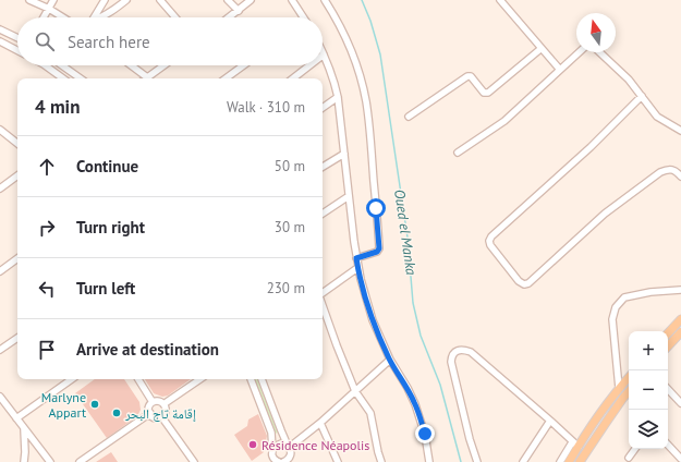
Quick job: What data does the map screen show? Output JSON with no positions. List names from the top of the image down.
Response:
{
  "water": ["Oued el Manka"],
  "places": ["Marlyne Appart", "إقامة تاج البحر", "Résidence Néapolis"],
  "north": "top",
  "page": {
    "search": "Search here",
    "heading": ["4 min", "Walk · 310 m"],
    "list": [
      ["Continue", "50 m"],
      ["Turn right", "30 m"],
      ["Turn left", "230 m"],
      "Arrive at destination"
    ],
    "map_buttons": ["+", "−"]
  }
}
